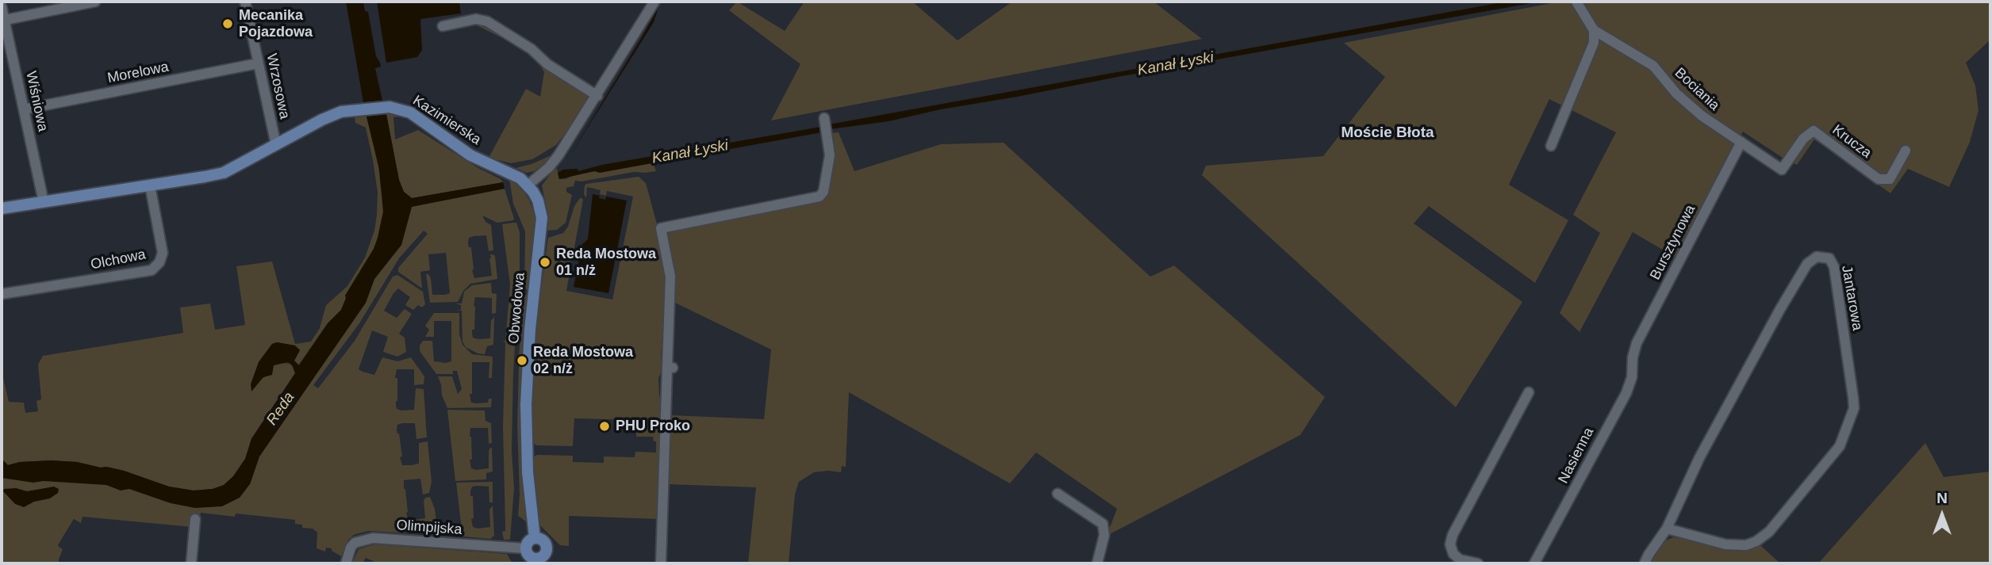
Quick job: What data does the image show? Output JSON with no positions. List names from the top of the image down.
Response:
{
  "streets": {
    "main road": ["Kazimierska", "Obwodowa"],
    "street": [
      "Morelowa",
      "Wrzosowa",
      "Bociania",
      "Wiśniowa",
      "Krucza",
      "Bursztynowa",
      "Olchowa",
      "Jantarowa",
      "Nasienna",
      "Olimpijska"
    ]
  },
  "crossings": [
    ["Morelowa", "Wrzosowa"],
    ["Morelowa", "Wiśniowa"],
    ["Wrzosowa", "Kazimierska"],
    ["Bociania", "Krucza"],
    ["Bociania", "Bursztynowa"],
    ["Wiśniowa", "Kazimierska"],
    ["Kazimierska", "Olchowa"],
    ["Kazimierska", "Obwodowa"],
    ["Bursztynowa", "Nasienna"],
    ["Obwodowa", "Olimpijska"]
  ],
  "districts": ["Moście Błota"],
  "water": ["Kanał Łyski", "Reda"],
  "places": [
    "Mecanika Pojazdowa",
    "Reda Mostowa 01 n/ż",
    "Reda Mostowa 02 n/ż",
    "PHU Proko"
  ],
  "north": "top"
}
